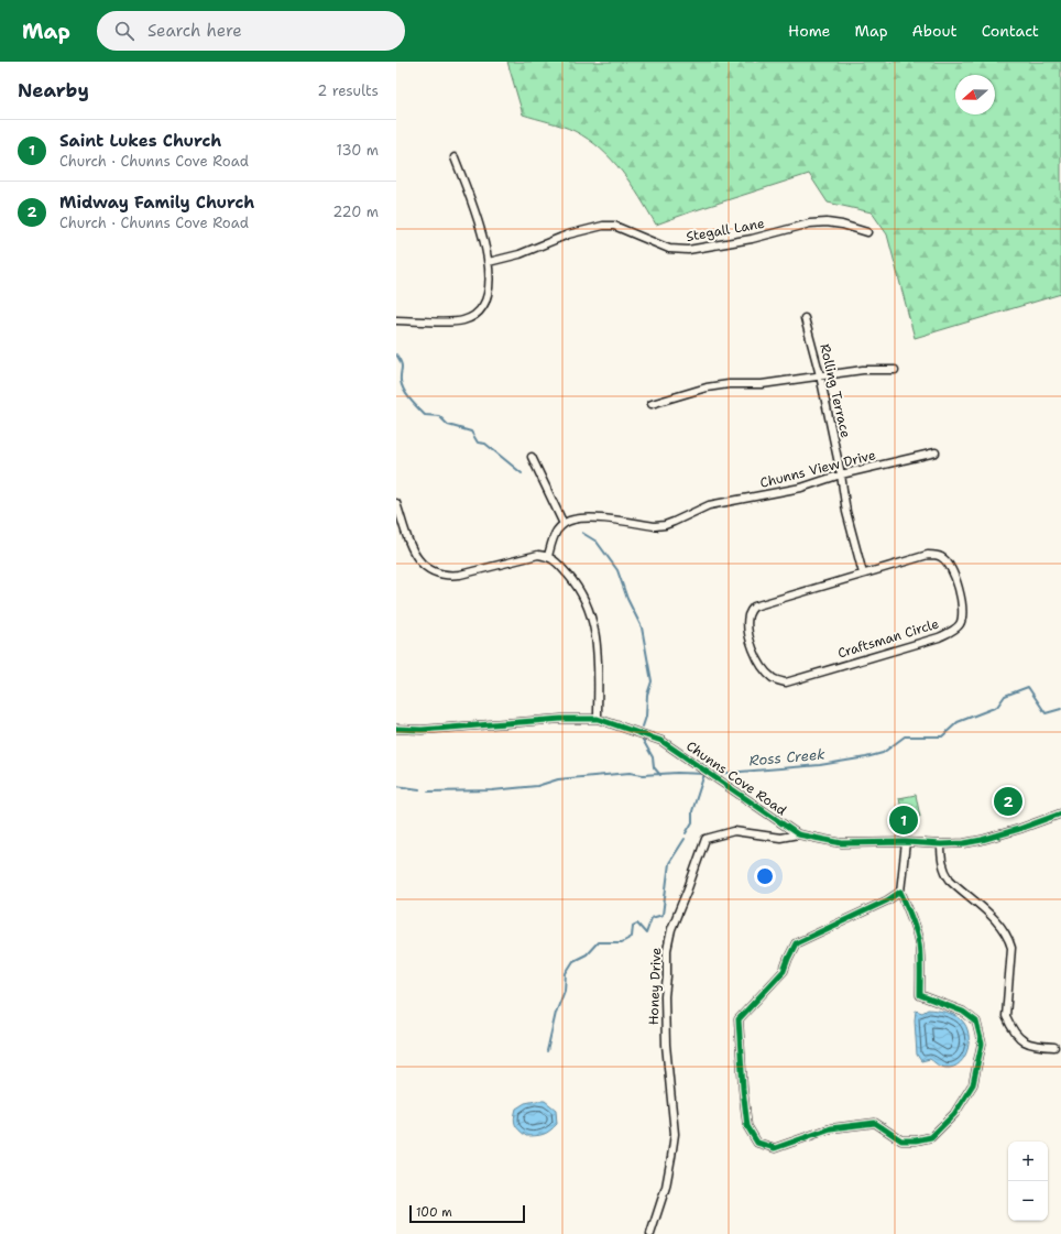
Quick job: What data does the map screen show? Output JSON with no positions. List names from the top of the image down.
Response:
{
  "streets": {
    "street": [
      "Stegall Lane",
      "Rolling Terrace",
      "Chunns View Drive",
      "Craftsman Circle",
      "Chunns Cove Road",
      "Honey Drive"
    ]
  },
  "crossings": [
    ["Rolling Terrace", "Chunns View Drive"],
    ["Rolling Terrace", "Craftsman Circle"],
    ["Chunns Cove Road", "Honey Drive"]
  ],
  "water": ["Ross Creek"],
  "scale_bar": "100 m",
  "north": "left",
  "page": {
    "header": "Map",
    "search": "Search here",
    "nav": [
      "Home",
      "Map",
      "About",
      "Contact"
    ],
    "heading": ["Nearby", "2 results"],
    "list": [
      {
        "mark": "1",
        "name": "Saint Lukes Church",
        "note": "Church · Chunns Cove Road",
        "value": "130 m"
      },
      {
        "mark": "2",
        "name": "Midway Family Church",
        "note": "Church · Chunns Cove Road",
        "value": "220 m"
      }
    ],
    "pins": ["2", "1"],
    "map_buttons": ["+", "−"],
    "scale": "100 m"
  }
}
